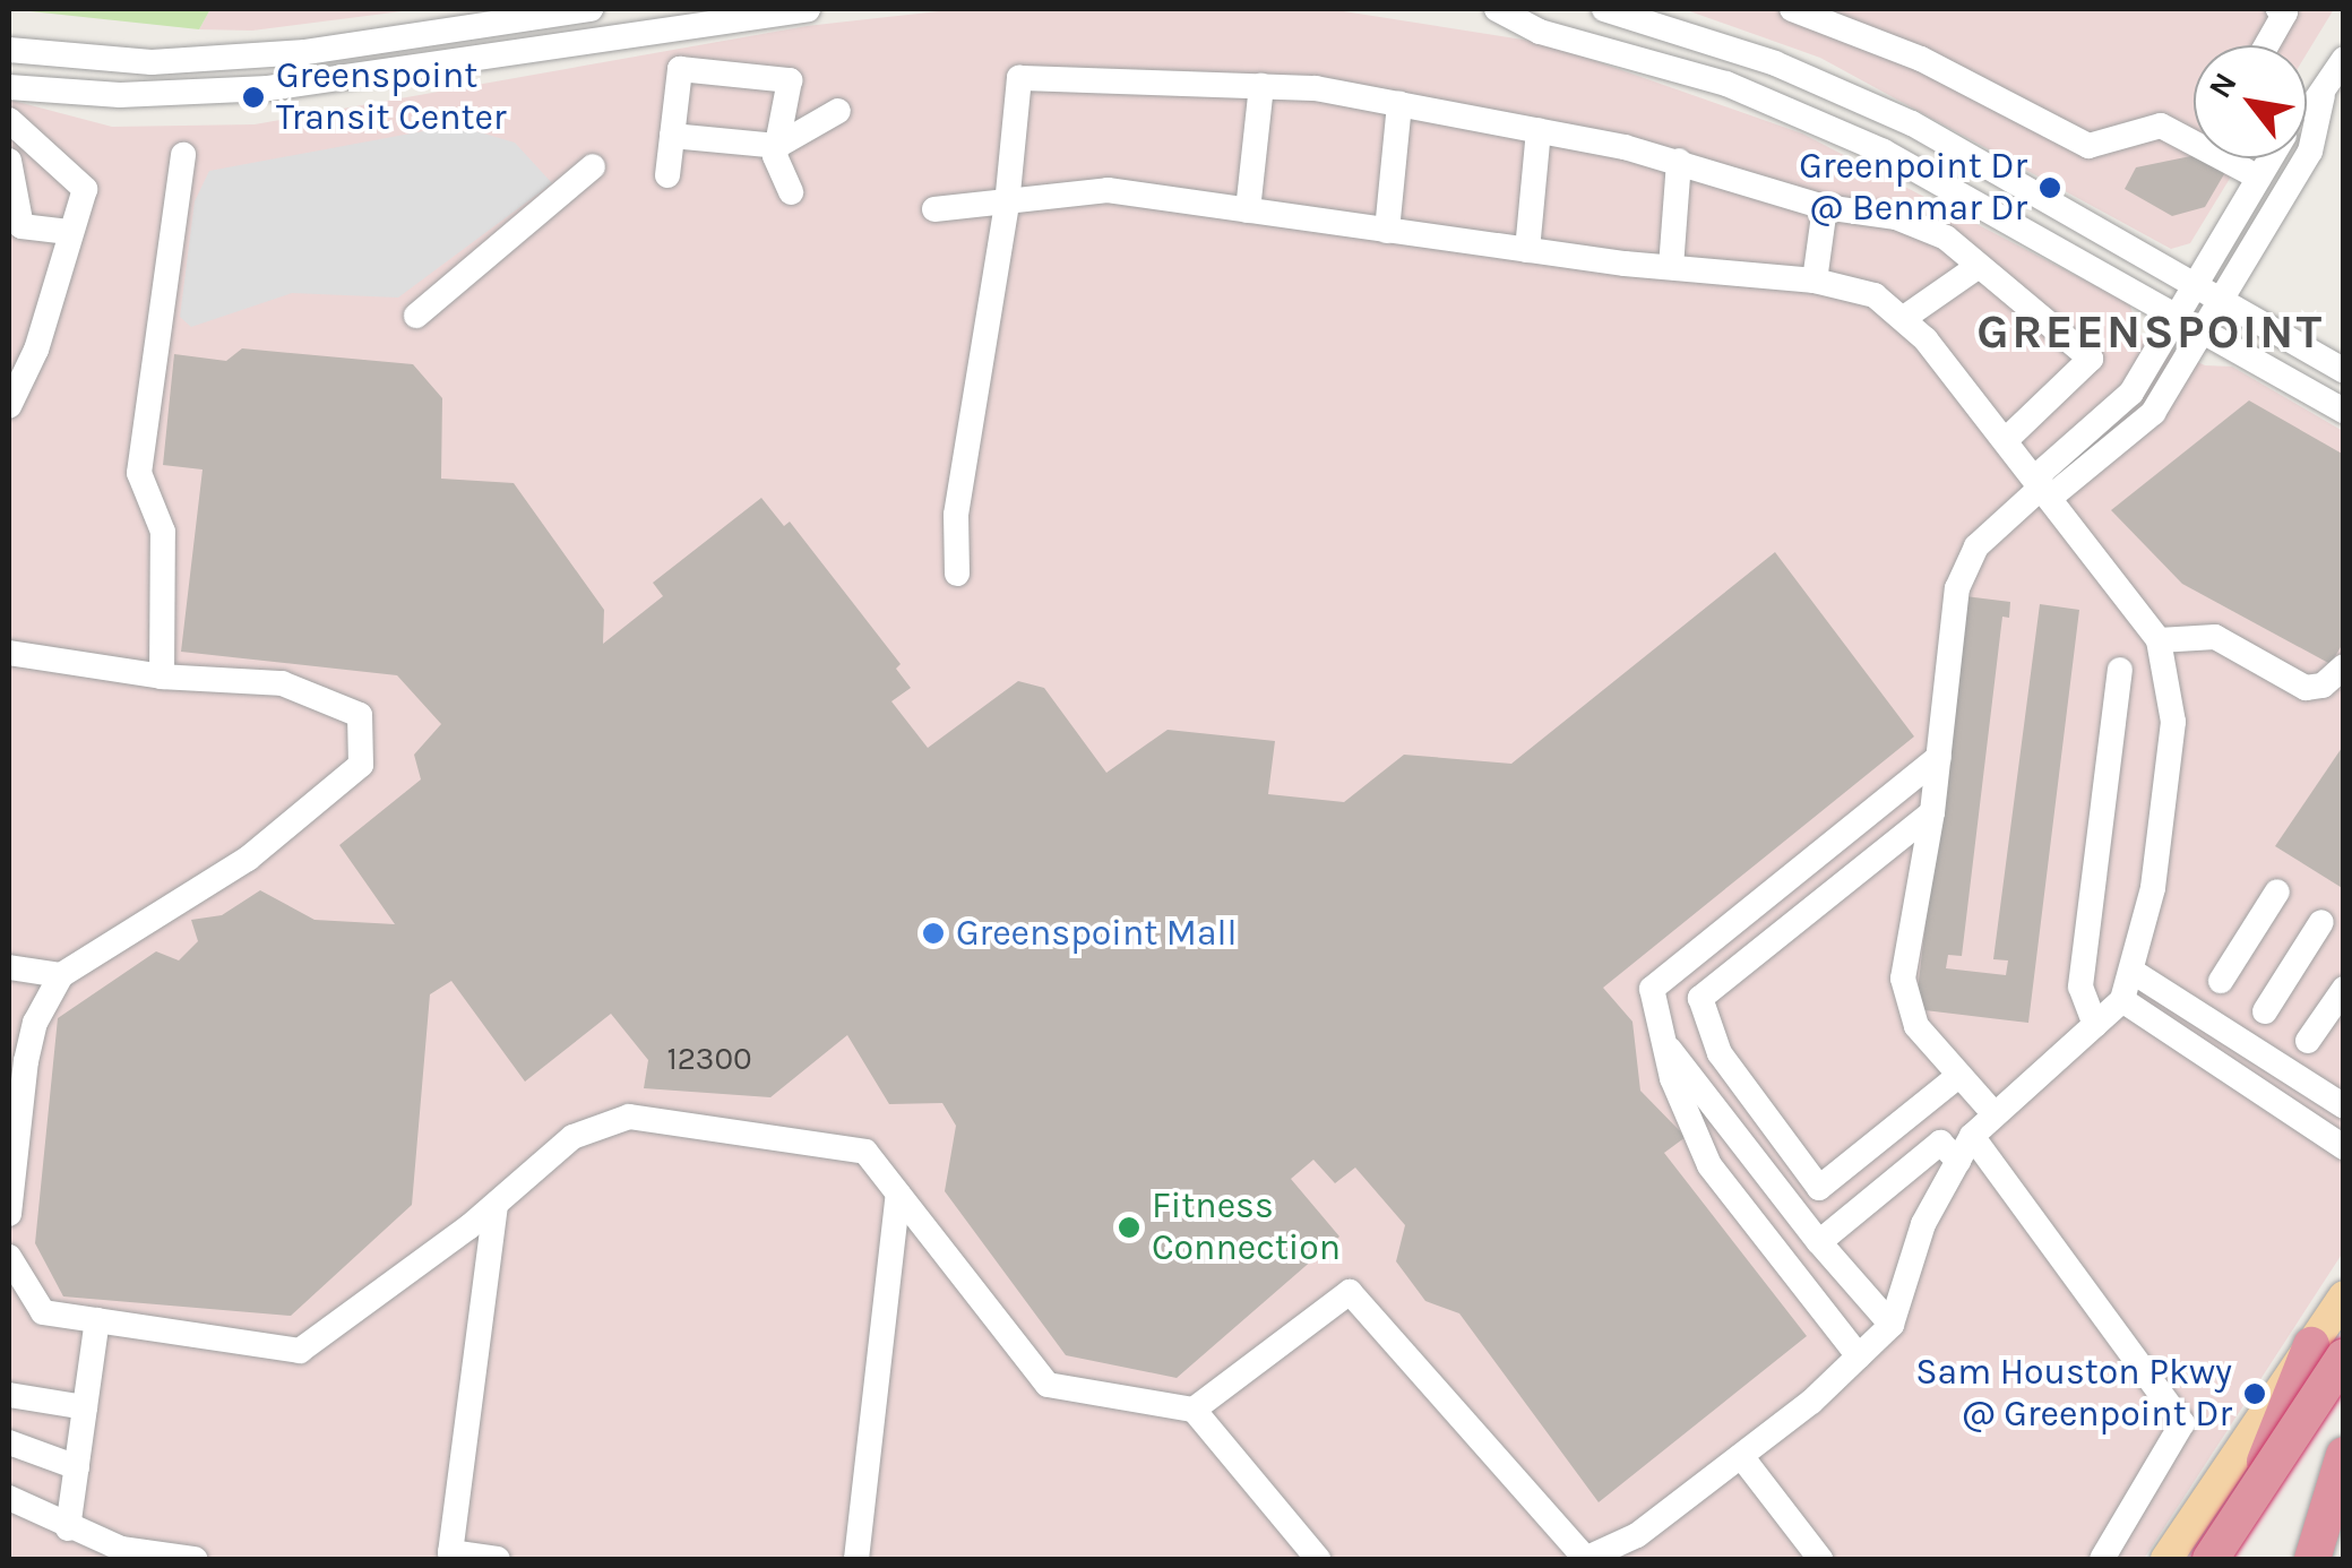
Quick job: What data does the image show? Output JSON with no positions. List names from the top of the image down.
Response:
{
  "districts": ["GREENSPOINT"],
  "places": [
    "Greenspoint Transit Center",
    "Greenpoint Dr @ Benmar Dr",
    "Greenspoint Mall",
    "Fitness Connection",
    "Sam Houston Pkwy @ Greenpoint Dr"
  ],
  "house_numbers": ["12300"],
  "north": "top left"
}
